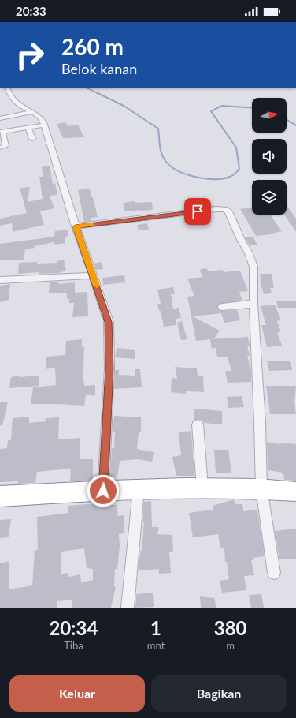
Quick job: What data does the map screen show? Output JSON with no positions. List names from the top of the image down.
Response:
{
  "north": "right",
  "page": {
    "status": "20:33",
    "turn": ["260 m", "Belok kanan"],
    "eta": [
      "20:34",
      "Tiba",
      "1",
      "mnt",
      "380",
      "m"
    ],
    "buttons": ["Keluar", "Bagikan"]
  }
}
